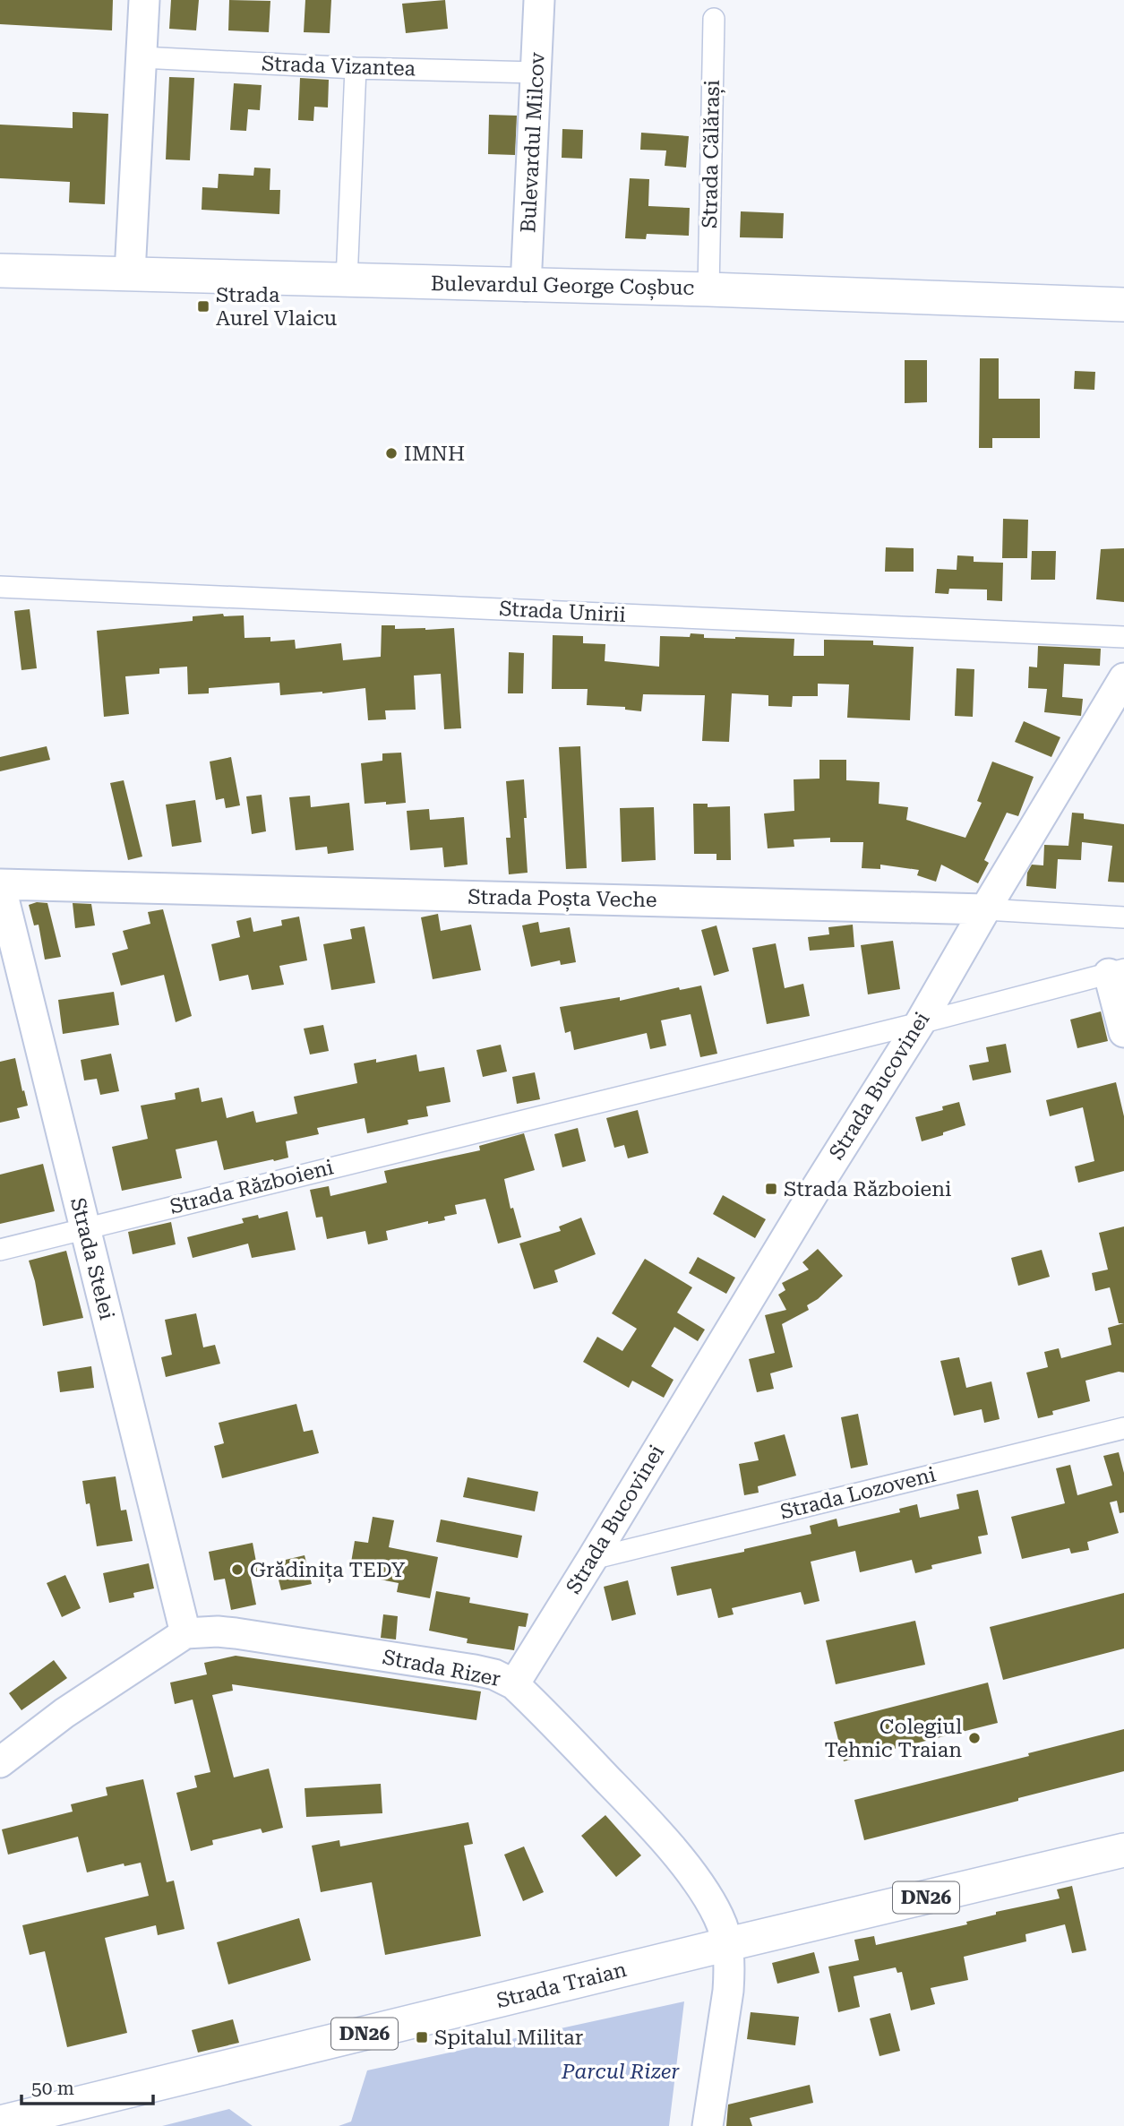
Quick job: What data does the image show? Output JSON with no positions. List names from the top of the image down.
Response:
{
  "streets": {
    "main road": ["Bulevardul George Coșbuc", "DN26", "Strada Traian"],
    "street": [
      "Strada Vizantea",
      "Bulevardul Milcov",
      "Strada Călărași",
      "Strada Unirii",
      "Strada Poșta Veche",
      "Strada Bucovinei",
      "Strada Războieni",
      "Strada Stelei",
      "Strada Lozoveni",
      "Strada Rizer"
    ]
  },
  "crossings": [
    ["Strada Vizantea", "Bulevardul Milcov"],
    ["Bulevardul Milcov", "Bulevardul George Coșbuc"],
    ["Strada Călărași", "Bulevardul George Coșbuc"],
    ["Strada Poșta Veche", "Strada Bucovinei"],
    ["Strada Poșta Veche", "Strada Stelei"],
    ["Strada Bucovinei", "Strada Războieni"],
    ["Strada Bucovinei", "Strada Lozoveni"],
    ["Strada Bucovinei", "Strada Rizer"],
    ["Strada Războieni", "Strada Stelei"],
    ["Strada Stelei", "Strada Rizer"],
    ["Strada Rizer", "Strada Traian"]
  ],
  "parks": ["Parcul Rizer"],
  "places": {
    "transit": ["Strada Aurel Vlaicu", "Strada Războieni", "Spitalul Militar"],
    "other": ["IMNH", "Grădinița TEDY", "Colegiul Tehnic Traian"]
  },
  "scale_bar": "50 m"
}
